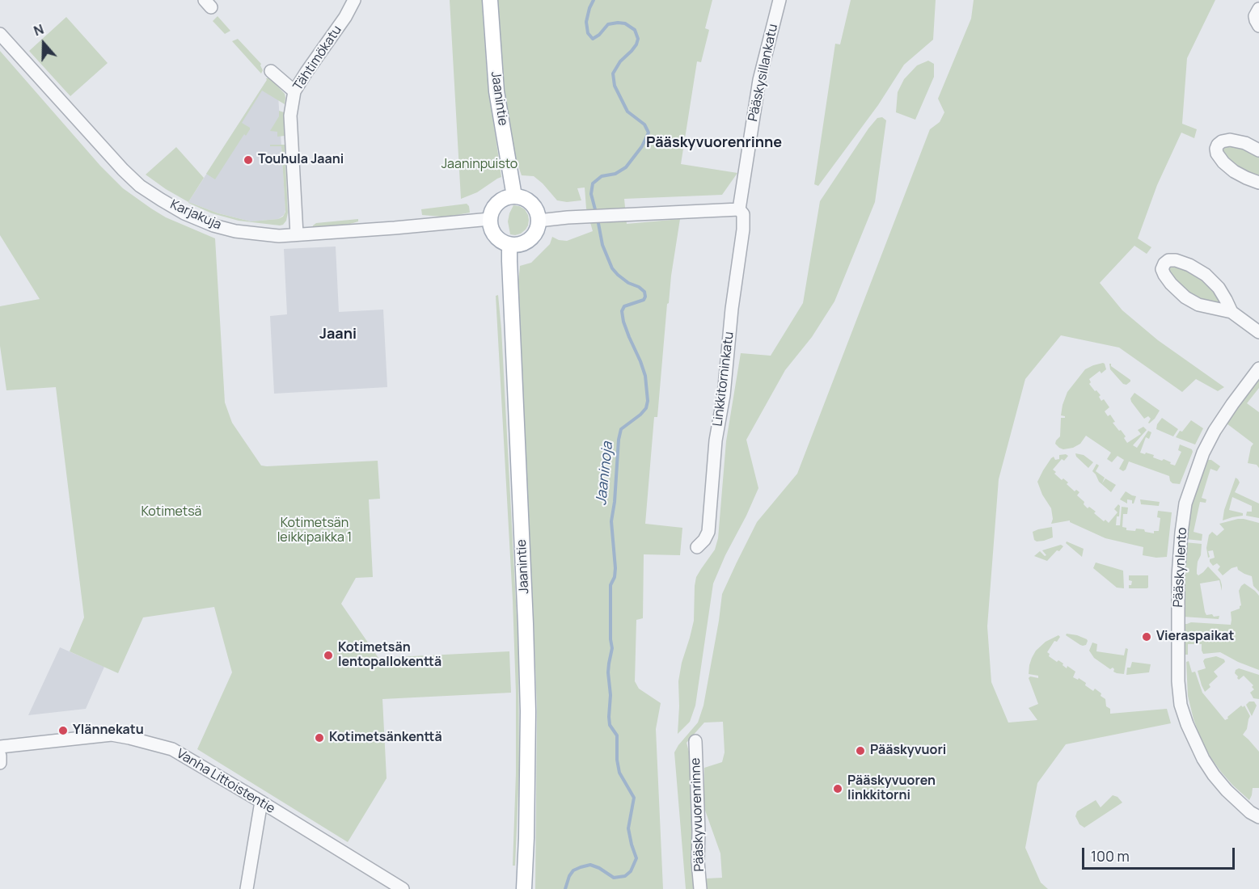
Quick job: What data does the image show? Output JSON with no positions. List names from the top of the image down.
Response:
{
  "streets": {
    "main road": ["Jaanintie"],
    "street": [
      "Tähtimökatu",
      "Pääskysillankatu",
      "Karjakuja",
      "Linkkitorninkatu",
      "Pääskynlento",
      "Vanha Littoistentie",
      "Pääskyvuorenrinne"
    ]
  },
  "crossings": [
    ["Tähtimökatu", "Karjakuja"],
    ["Pääskysillankatu", "Linkkitorninkatu"],
    ["Jaanintie", "Karjakuja"]
  ],
  "districts": ["Pääskyvuorenrinne", "Jaani"],
  "water": ["Jaaninoja"],
  "parks": ["Jaaninpuisto", "Kotimetsä", "Kotimetsän leikkipaikka 1"],
  "places": [
    "Touhula Jaani",
    "Vieraspaikat",
    "Kotimetsän lentopallokenttä",
    "Ylännekatu",
    "Kotimetsänkenttä",
    "Pääskyvuori",
    "Pääskyvuoren linkkitorni"
  ],
  "scale_bar": "100 m",
  "north": "top"
}
